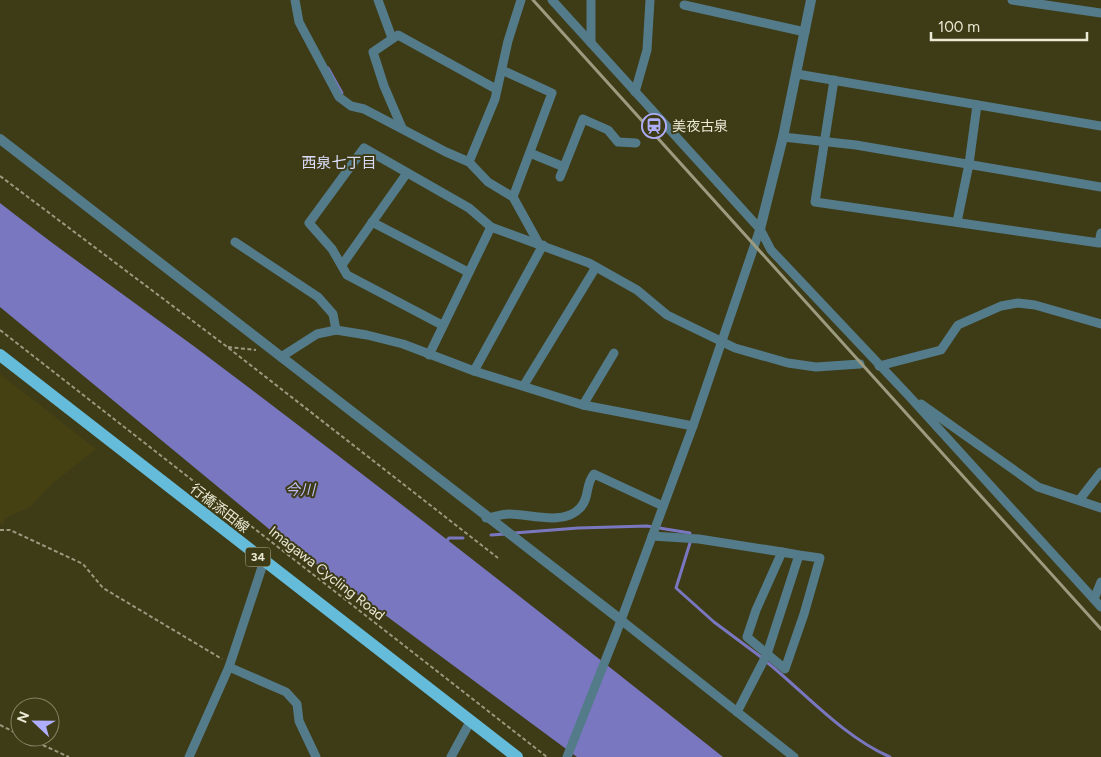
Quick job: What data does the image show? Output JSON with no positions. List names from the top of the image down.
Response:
{
  "streets": {
    "main road": ["行橋添田線", "34"],
    "path": ["Imagawa Cycling Road"]
  },
  "districts": ["西泉七丁目"],
  "water": ["今川"],
  "places": {
    "station": ["美夜古泉"]
  },
  "scale_bar": "100 m",
  "north": "left"
}
